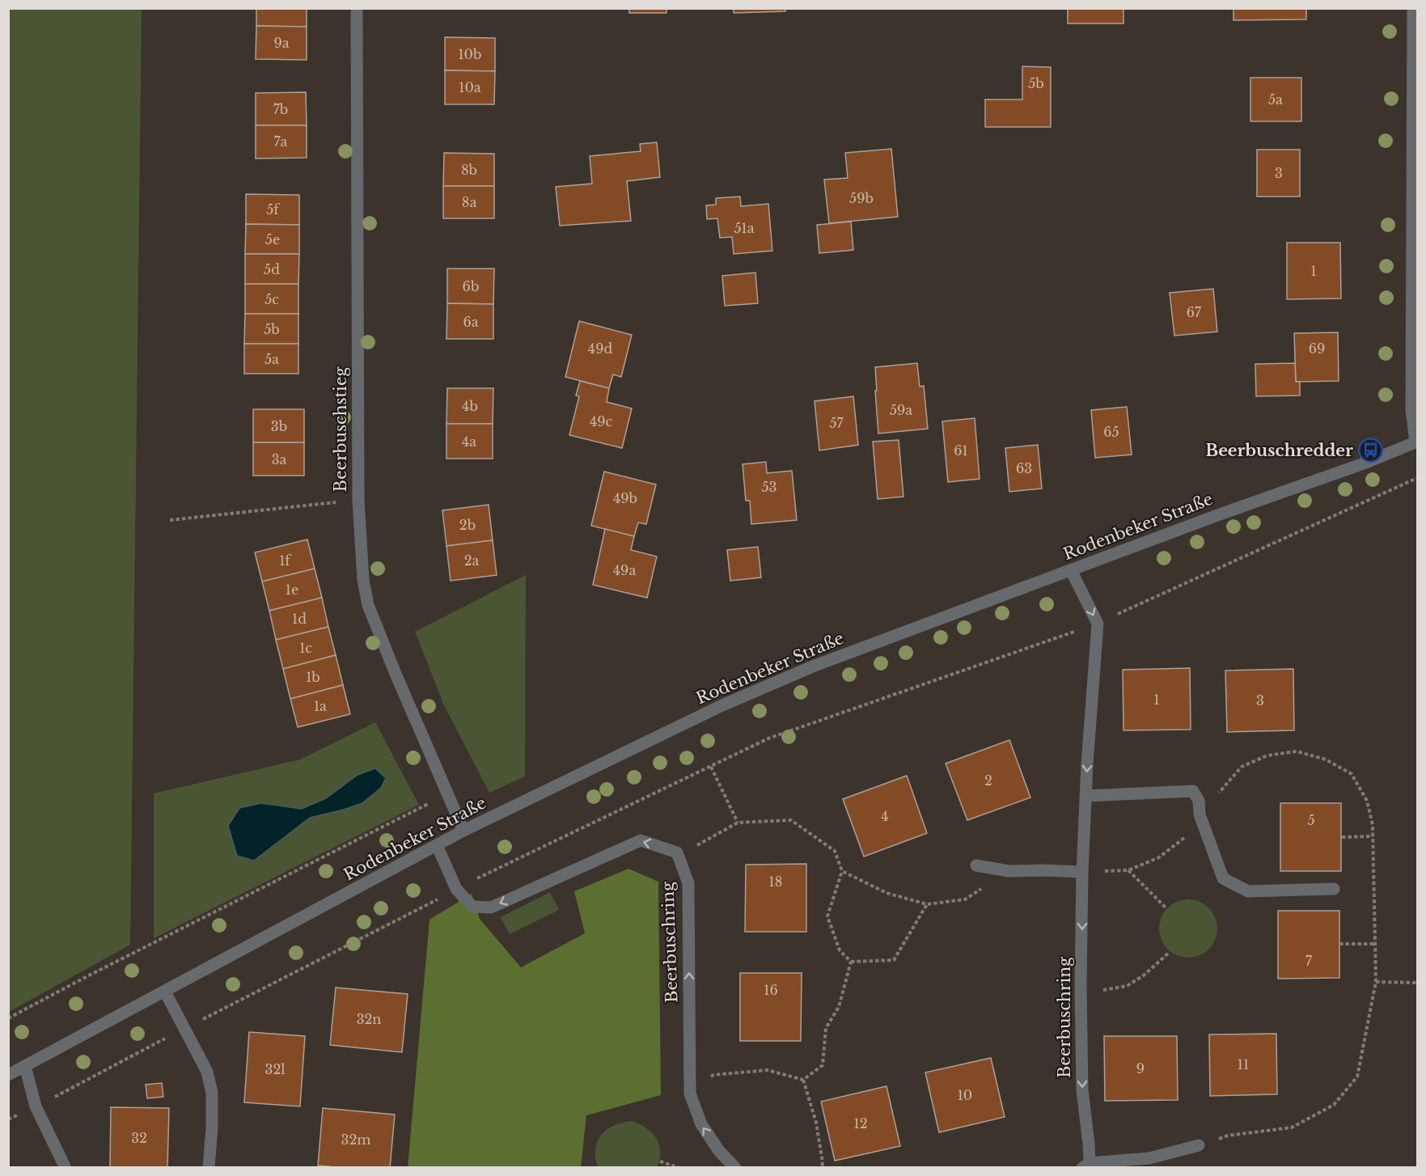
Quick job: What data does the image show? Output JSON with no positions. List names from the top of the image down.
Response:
{
  "streets": {
    "street": ["Beerbuschstieg", "Rodenbeker Straße", "Beerbuschring"]
  },
  "crossings": [
    ["Beerbuschstieg", "Rodenbeker Straße"]
  ],
  "places": {
    "bus stop": ["Beerbuschredder"]
  },
  "house_numbers": [
    "9a",
    "10b",
    "5b",
    "10a",
    "5a",
    "7b",
    "7a",
    "8b",
    "3",
    "59b",
    "8a",
    "5f",
    "51a",
    "5e",
    "5d",
    "1",
    "6b",
    "5c",
    "67",
    "6a",
    "5b",
    "49d",
    "69",
    "5a",
    "4b",
    "59a",
    "49c",
    "57",
    "3b",
    "65",
    "4a",
    "61",
    "3a",
    "63",
    "53",
    "49b",
    "2b",
    "1f",
    "2a",
    "49a",
    "1e",
    "1d",
    "1c",
    "1b",
    "1",
    "3",
    "1a",
    "2",
    "4",
    "5",
    "18",
    "7",
    "16",
    "32n",
    "11",
    "9",
    "32l",
    "10",
    "12",
    "32",
    "32m"
  ]
}
